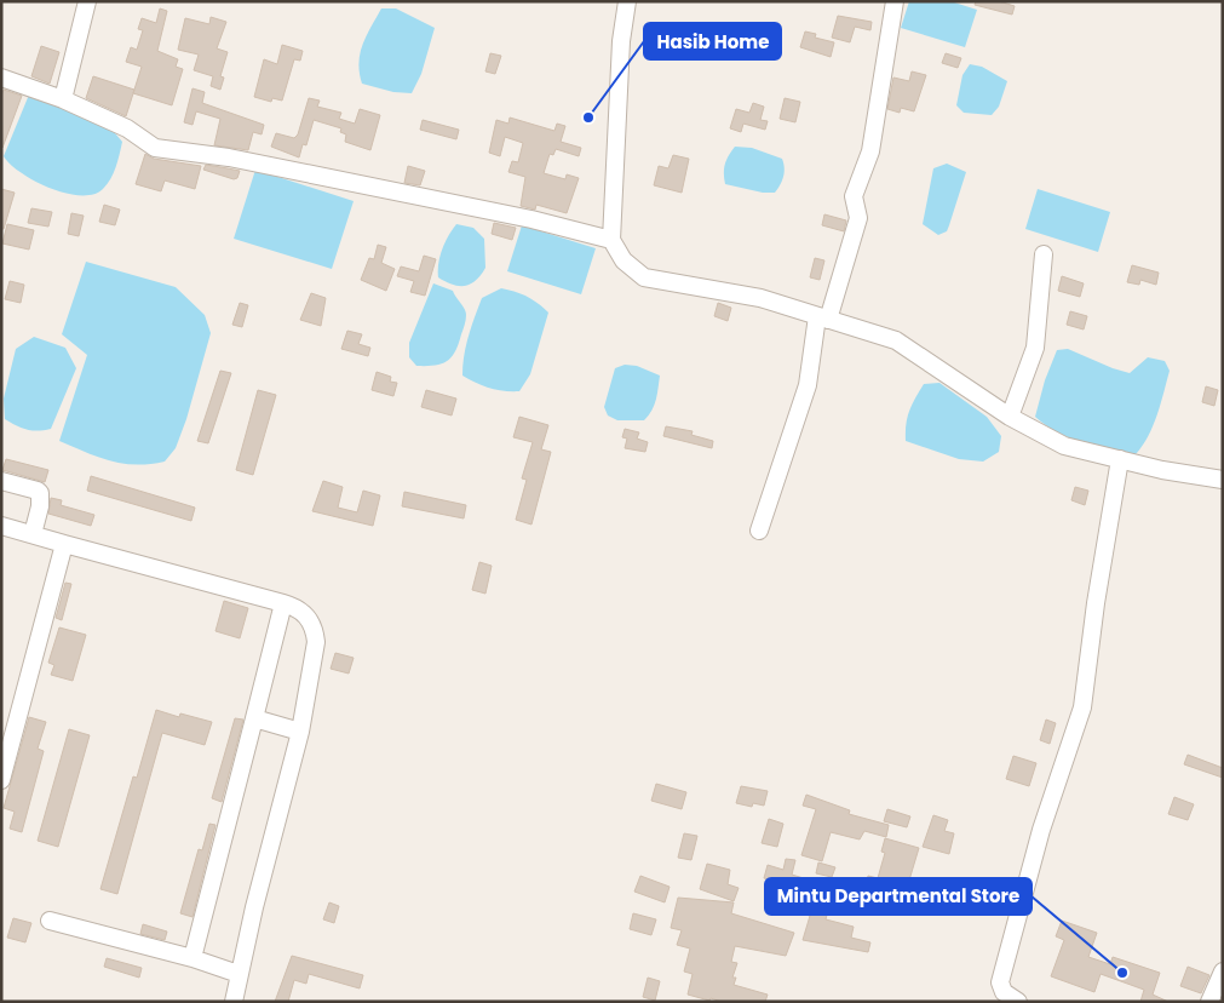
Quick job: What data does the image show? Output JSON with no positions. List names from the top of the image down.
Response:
{
  "places": ["Hasib Home", "Mintu Departmental Store"]
}
